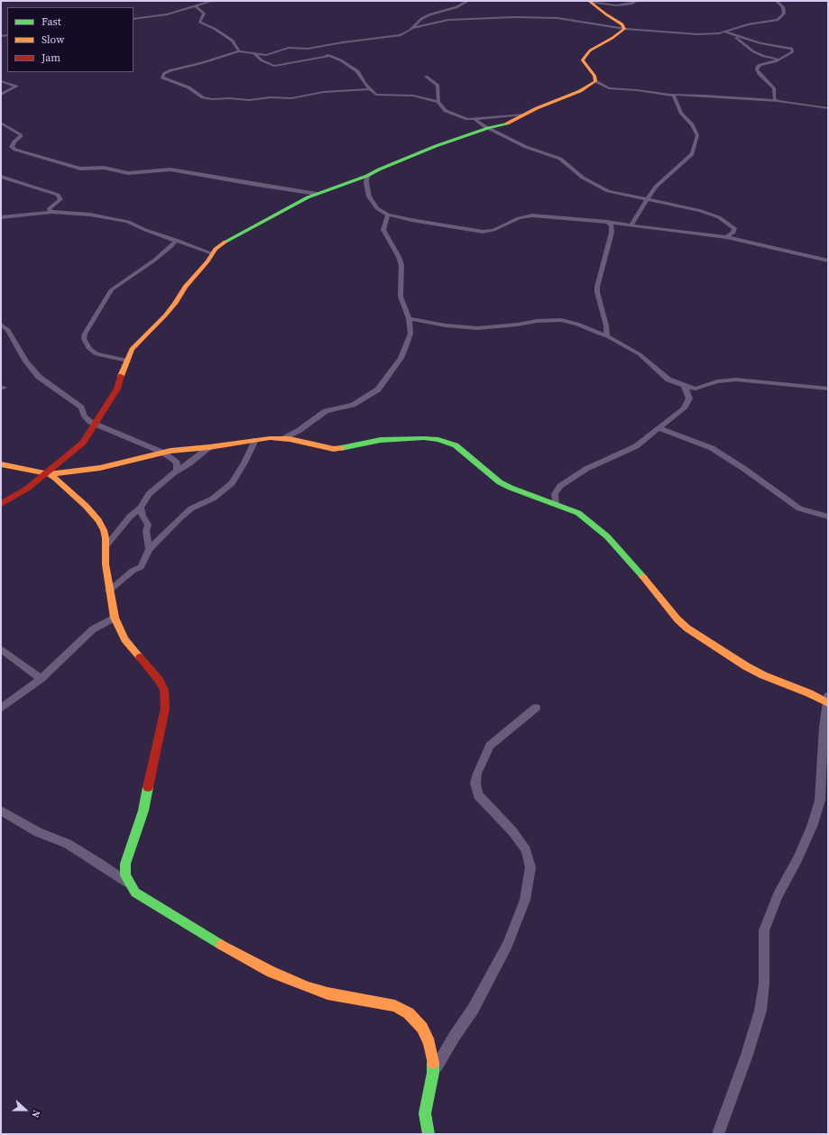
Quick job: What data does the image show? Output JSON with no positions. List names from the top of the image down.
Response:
{
  "legend": ["Fast", "Slow", "Jam"],
  "north": "right"
}
